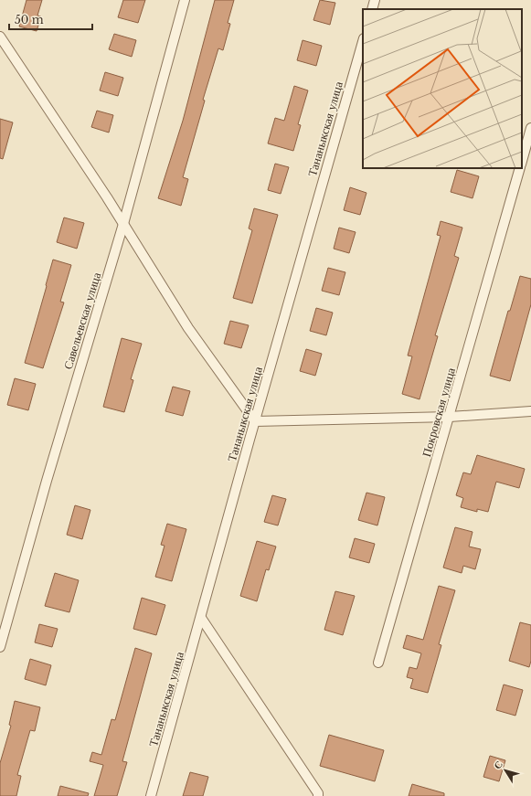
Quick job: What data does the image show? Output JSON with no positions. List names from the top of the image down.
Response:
{
  "streets": {
    "street": ["Тананыкская улица", "Савельевская улица", "Покровская улица"]
  },
  "scale_bar": "50 m",
  "north": "top left"
}
